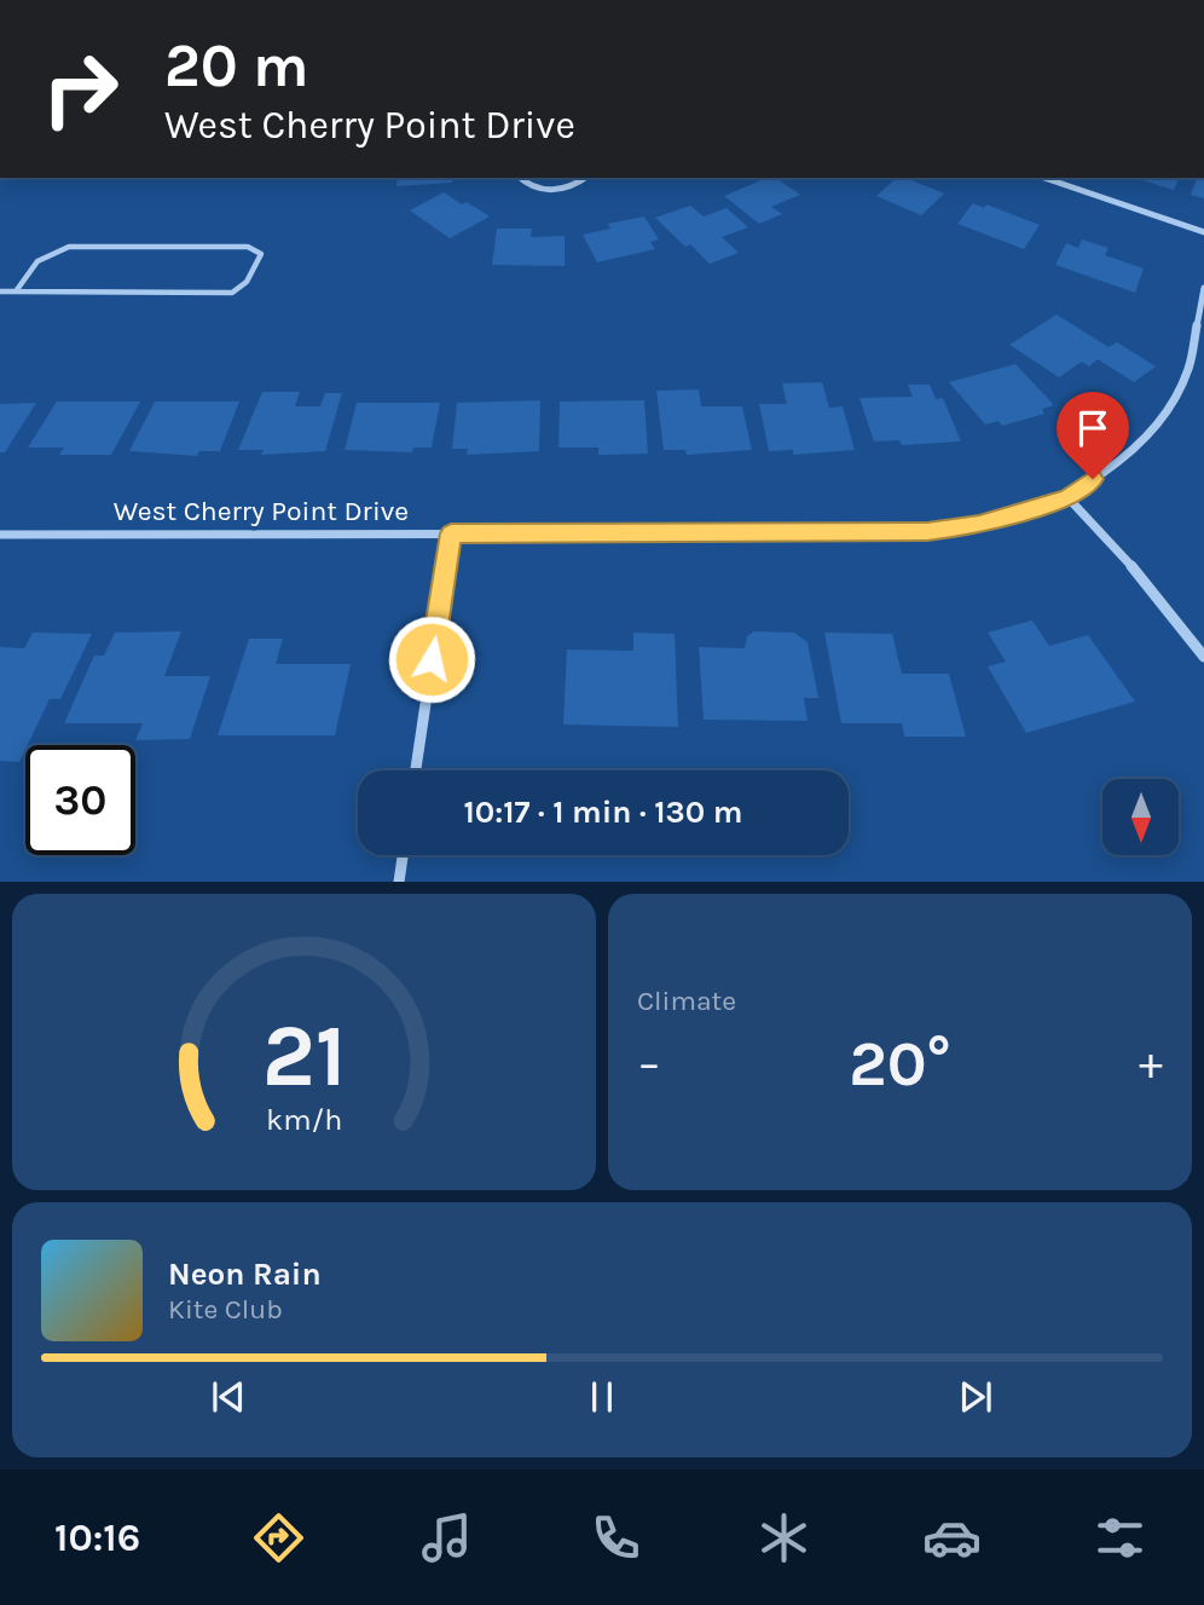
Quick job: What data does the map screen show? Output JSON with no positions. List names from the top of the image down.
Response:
{
  "streets": {
    "street": ["West Cherry Point Drive"]
  },
  "north": "bottom",
  "page": {
    "turn": ["20 m", "West Cherry Point Drive"],
    "limit": "30",
    "trip": "10:17 · 1 min · 130 m",
    "tile": "Climate",
    "heat": ["−", "20°", "+"],
    "song": ["Neon Rain", "Kite Club"],
    "tabs": "10:16",
    "gauge": ["21", "km/h"]
  }
}
